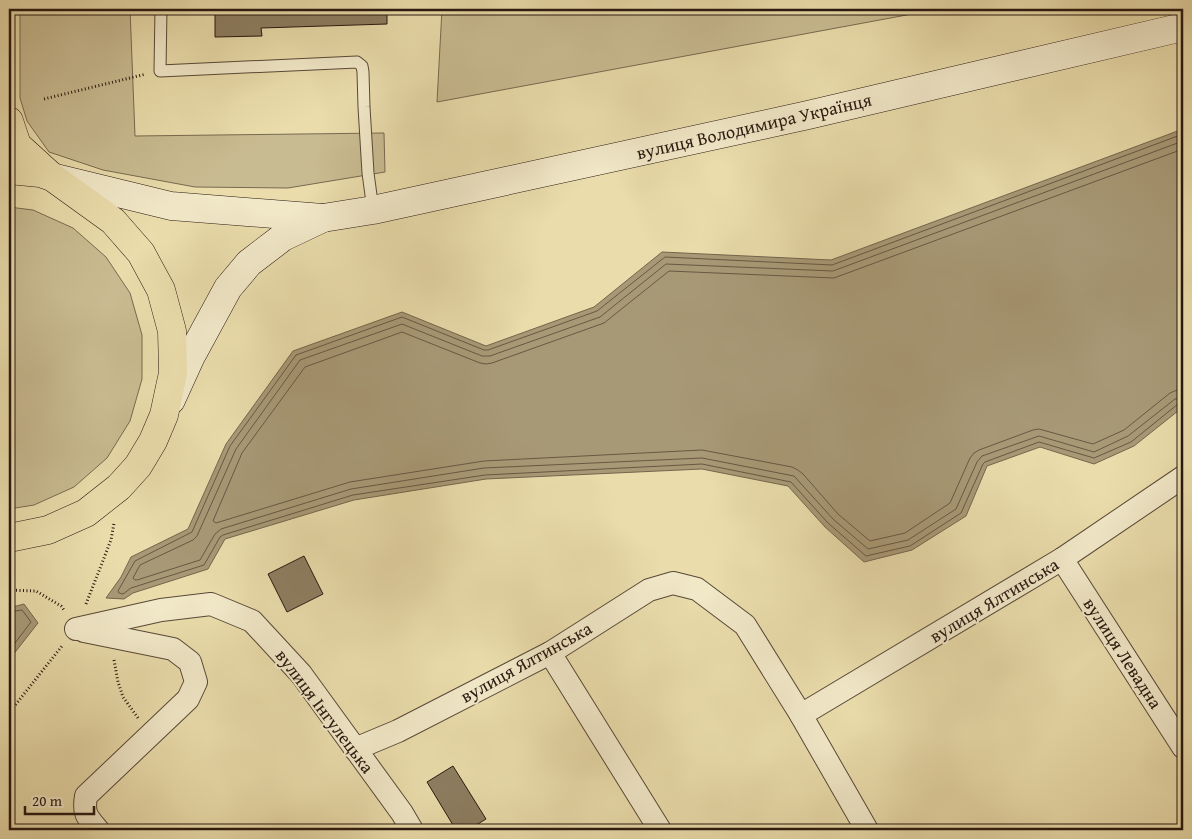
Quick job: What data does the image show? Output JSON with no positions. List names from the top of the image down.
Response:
{
  "streets": {
    "main road": ["вулиця Володимира Українця"],
    "street": ["вулиця Ялтинська", "вулиця Левадна", "вулиця Інгулецька"]
  },
  "crossings": [
    ["вулиця Ялтинська", "вулиця Левадна"],
    ["вулиця Ялтинська", "вулиця Інгулецька"]
  ],
  "scale_bar": "20 m"
}
